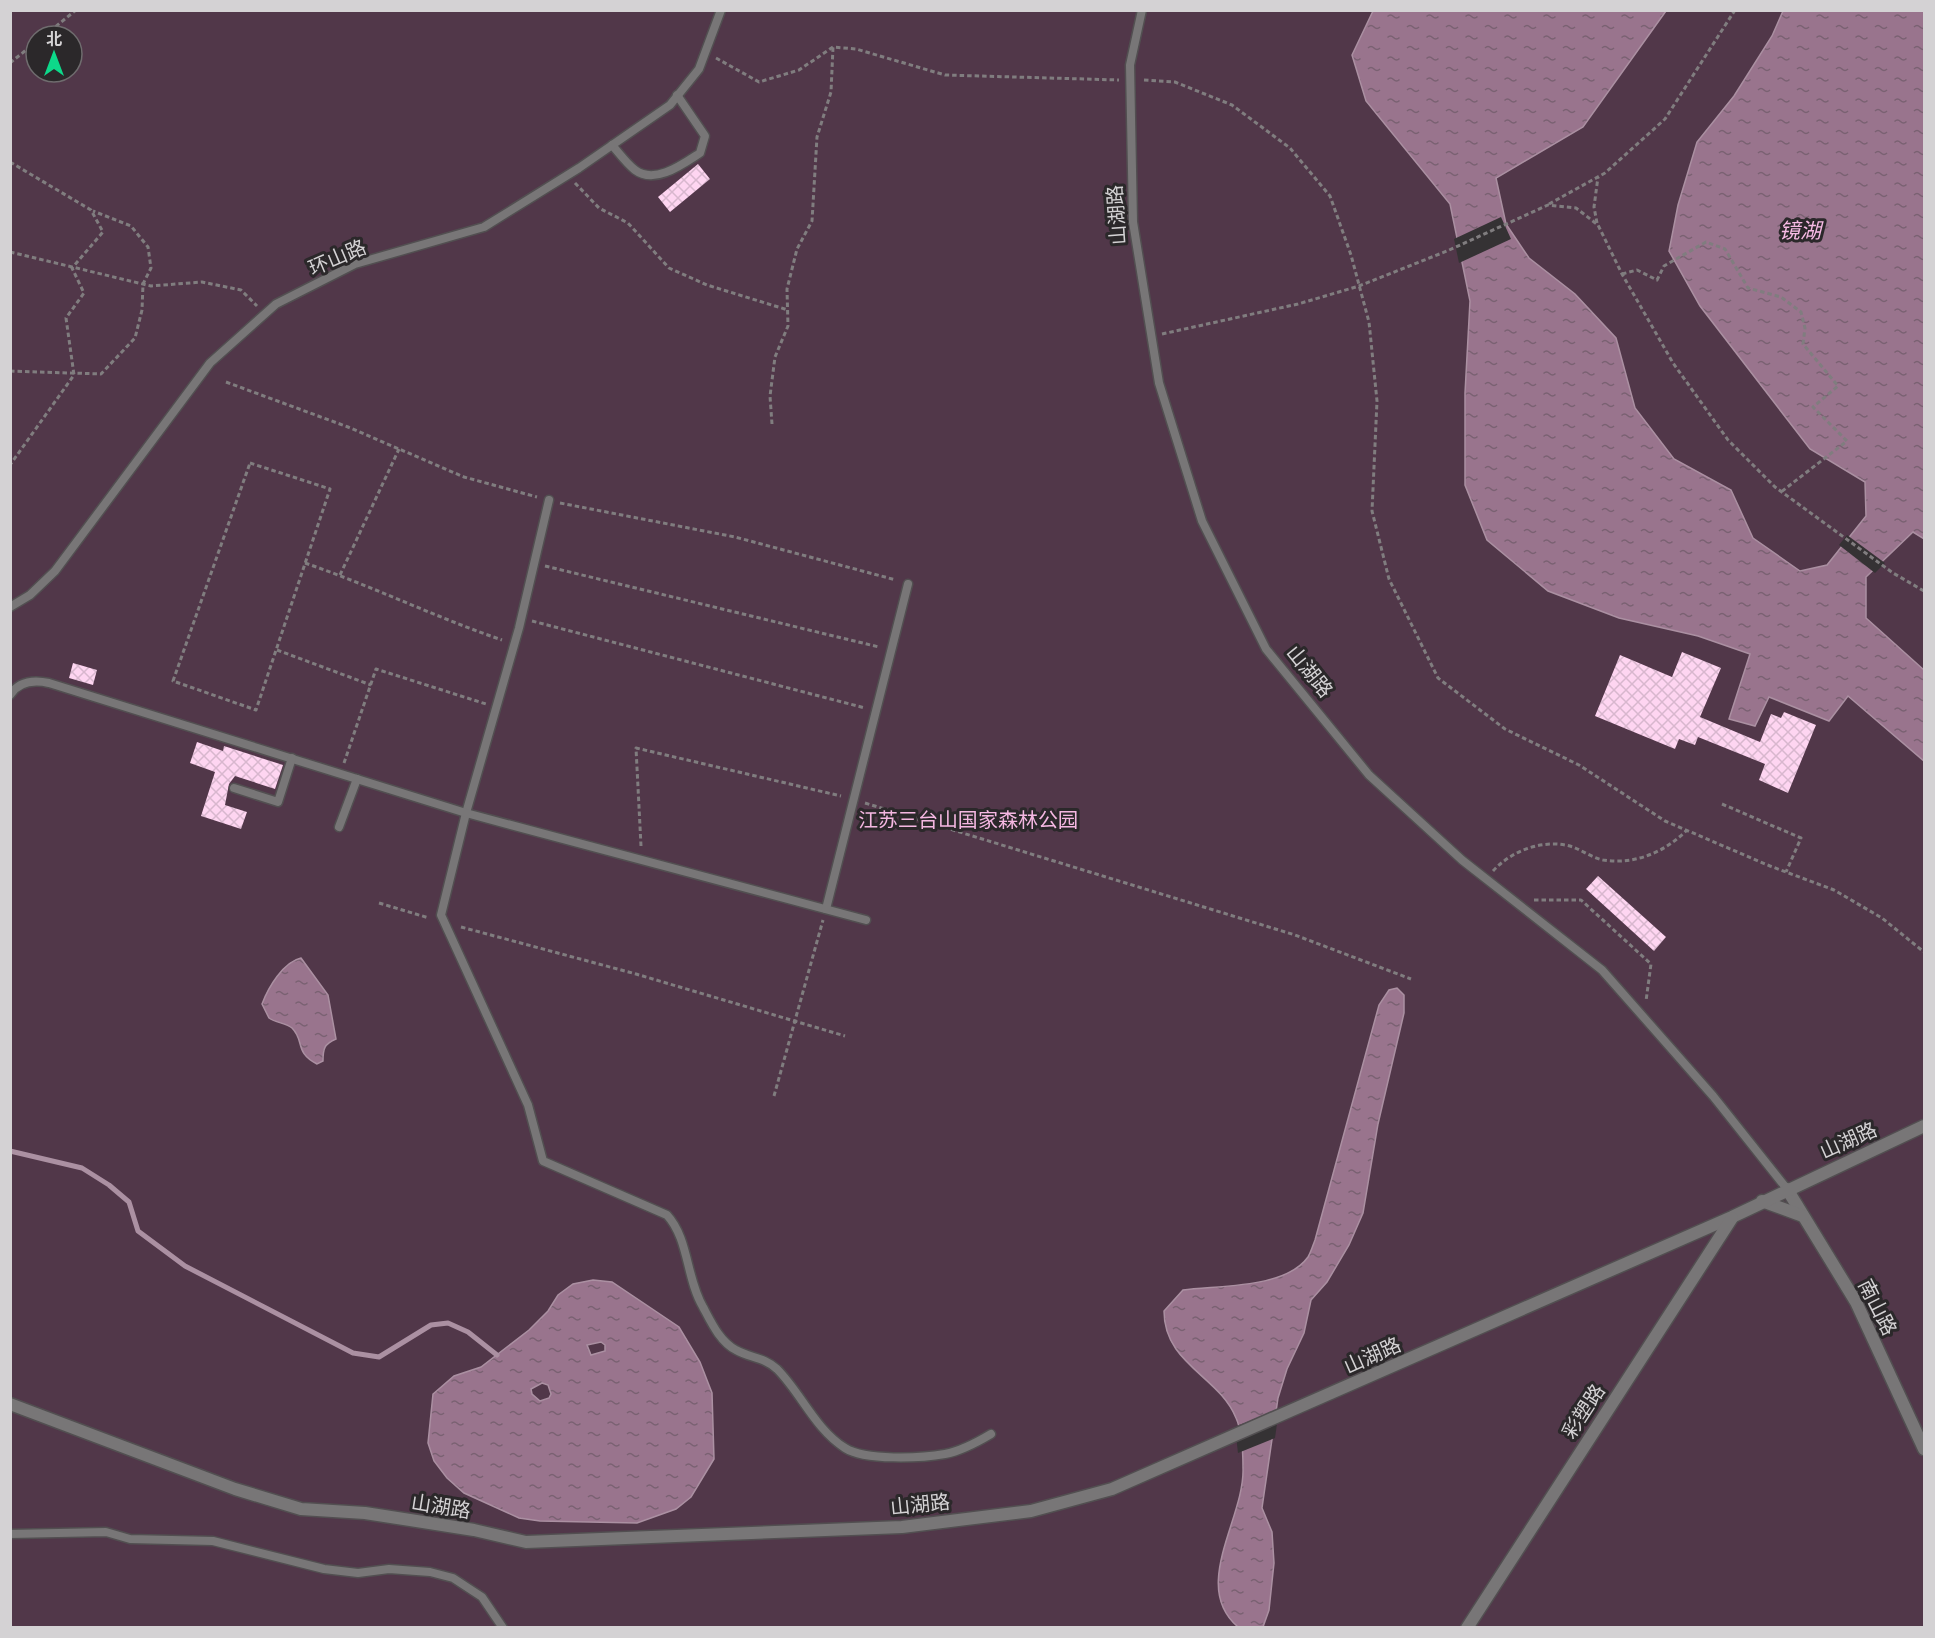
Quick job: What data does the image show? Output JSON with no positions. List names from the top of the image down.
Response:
{
  "streets": {
    "street": ["山湖路", "南山路", "彩塑路"],
    "lane": ["环山路"]
  },
  "crossings": [
    ["山湖路", "南山路"],
    ["山湖路", "彩塑路"]
  ],
  "water": ["镜湖"],
  "parks": ["江苏三台山国家森林公园"],
  "north": "top"
}
